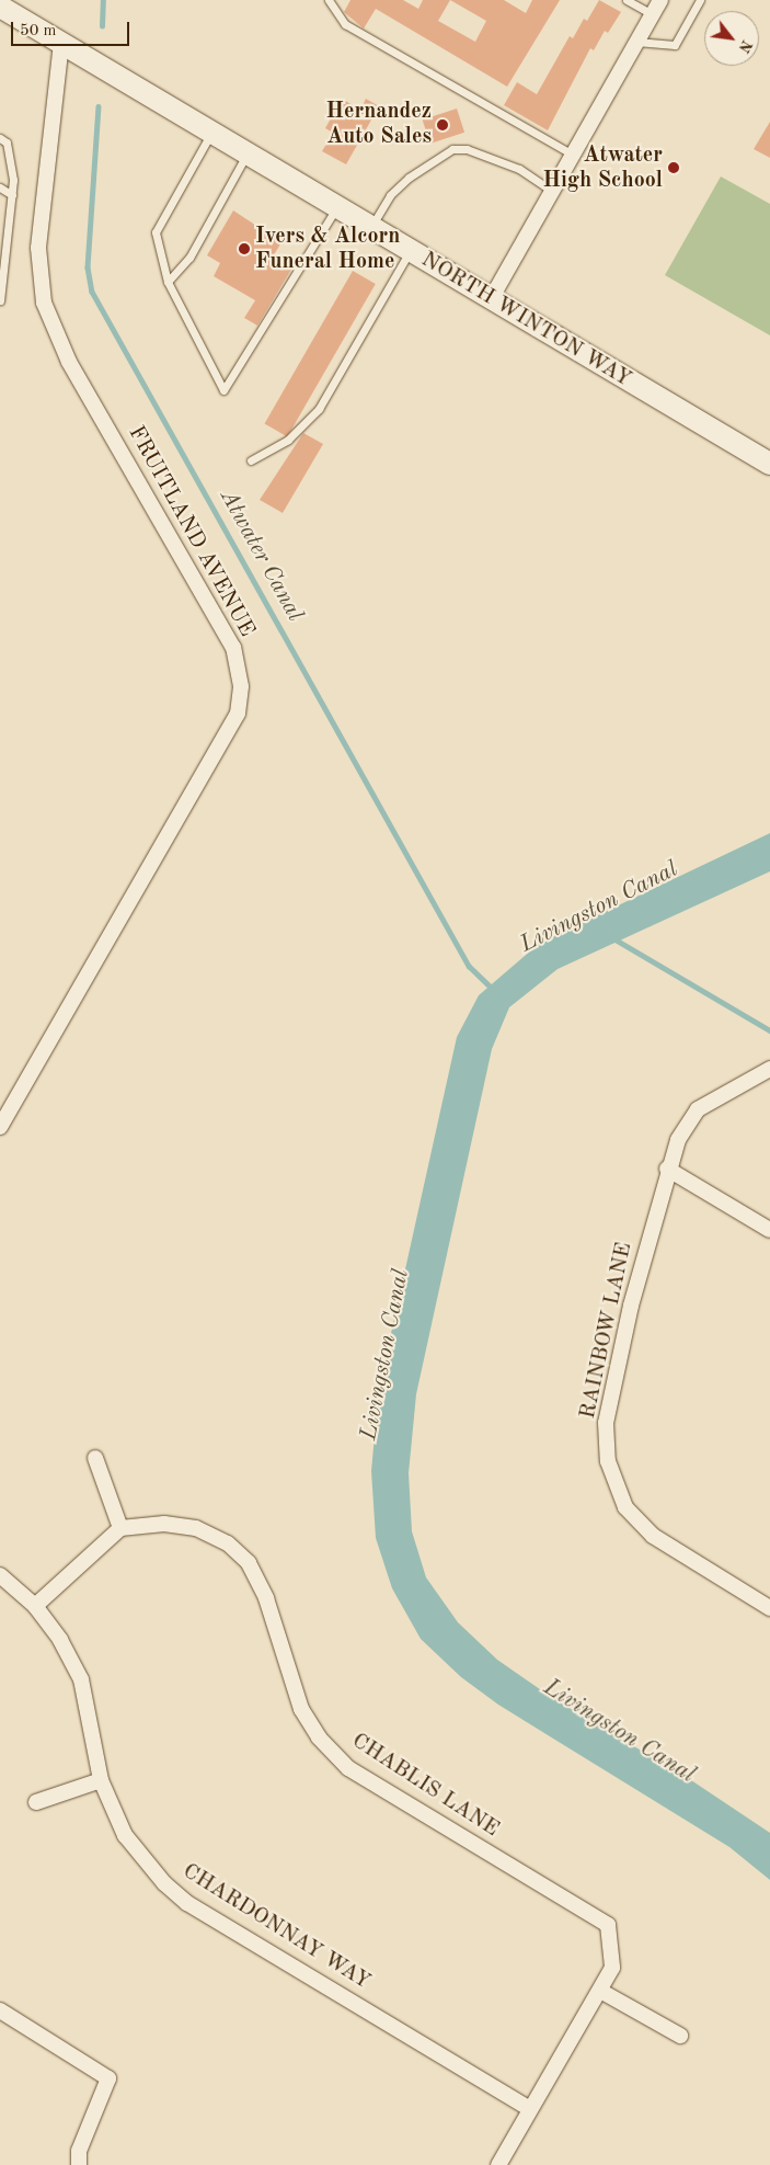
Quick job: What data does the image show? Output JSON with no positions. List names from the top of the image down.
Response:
{
  "streets": {
    "main road": ["NORTH WINTON WAY"],
    "street": [
      "FRUITLAND AVENUE",
      "RAINBOW LANE",
      "CHABLIS LANE",
      "CHARDONNAY WAY"
    ]
  },
  "crossings": [
    ["NORTH WINTON WAY", "FRUITLAND AVENUE"]
  ],
  "water": ["Atwater Canal", "Livingston Canal"],
  "places": ["Hernandez Auto Sales", "Atwater High School", "Ivers & Alcorn Funeral Home"],
  "scale_bar": "50 m",
  "north": "bottom right"
}
